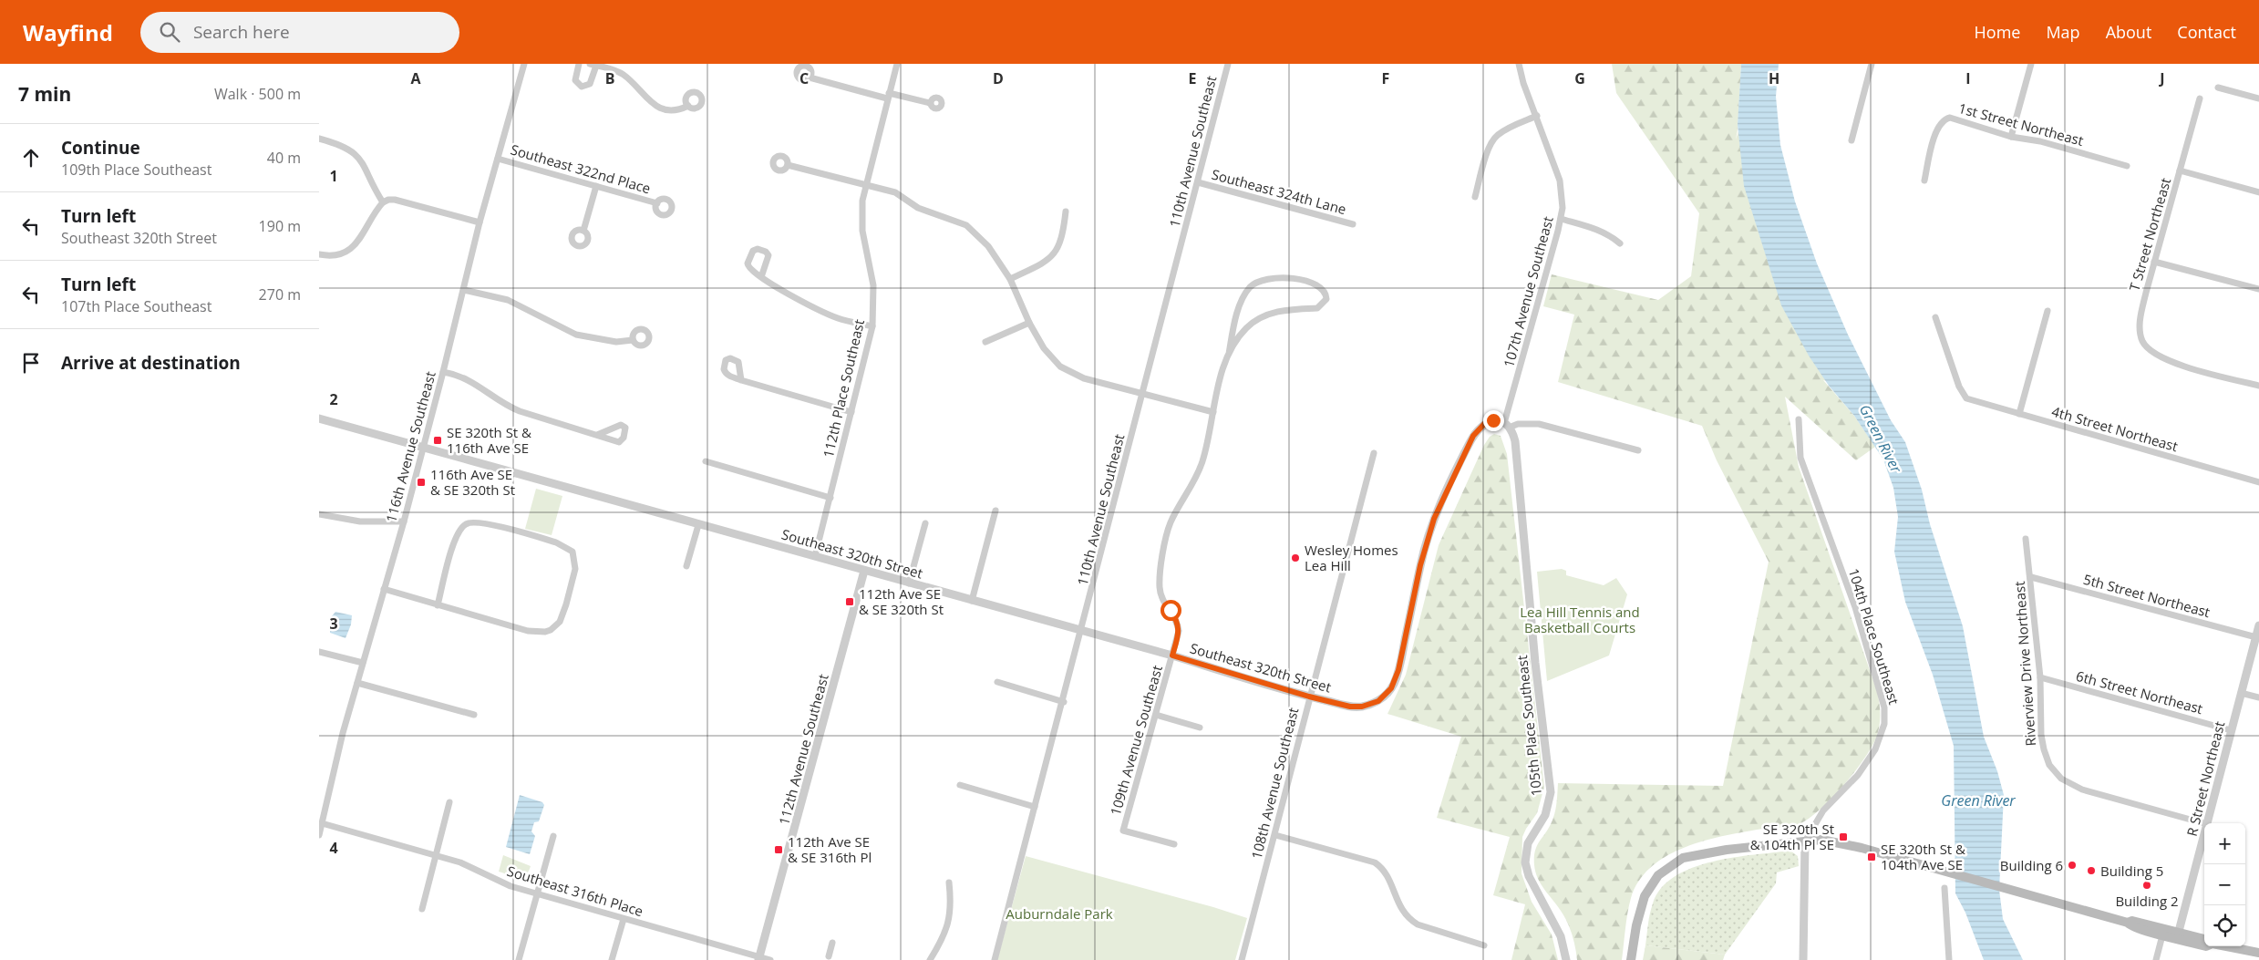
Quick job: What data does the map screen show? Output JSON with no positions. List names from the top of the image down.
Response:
{
  "streets": {
    "street": [
      "1st Street Northeast",
      "110th Avenue Southeast",
      "Southeast 322nd Place",
      "Southeast 324th Lane",
      "T Street Northeast",
      "107th Avenue Southeast",
      "112th Place Southeast",
      "4th Street Northeast",
      "116th Avenue Southeast",
      "Southeast 320th Street",
      "5th Street Northeast",
      "104th Place Southeast",
      "Riverview Drive Northeast",
      "6th Street Northeast",
      "105th Place Southeast",
      "109th Avenue Southeast",
      "112th Avenue Southeast",
      "R Street Northeast",
      "108th Avenue Southeast",
      "Southeast 316th Place"
    ]
  },
  "crossings": [
    ["110th Avenue Southeast", "Southeast 324th Lane"],
    ["110th Avenue Southeast", "Southeast 320th Street"],
    ["Southeast 322nd Place", "116th Avenue Southeast"],
    ["107th Avenue Southeast", "Southeast 320th Street"],
    ["107th Avenue Southeast", "105th Place Southeast"],
    ["112th Place Southeast", "Southeast 320th Street"],
    ["116th Avenue Southeast", "Southeast 320th Street"],
    ["116th Avenue Southeast", "Southeast 316th Place"],
    ["Southeast 320th Street", "105th Place Southeast"],
    ["Southeast 320th Street", "109th Avenue Southeast"],
    ["Southeast 320th Street", "112th Avenue Southeast"],
    ["Southeast 320th Street", "108th Avenue Southeast"],
    ["5th Street Northeast", "Riverview Drive Northeast"],
    ["5th Street Northeast", "R Street Northeast"],
    ["Riverview Drive Northeast", "6th Street Northeast"],
    ["6th Street Northeast", "R Street Northeast"],
    ["112th Avenue Southeast", "Southeast 316th Place"]
  ],
  "water": ["Green River"],
  "parks": ["Lea Hill Tennis and Basketball Courts", "Auburndale Park"],
  "places": {
    "transit": [
      "SE 320th St & 116th Ave SE",
      "116th Ave SE & SE 320th St",
      "112th Ave SE & SE 320th St",
      "SE 320th St & 104th Pl SE",
      "112th Ave SE & SE 316th Pl",
      "SE 320th St & 104th Ave SE"
    ],
    "other": [
      "Wesley Homes Lea Hill",
      "Building 6",
      "Building 5",
      "Building 2"
    ]
  },
  "page": {
    "header": "Wayfind",
    "search": "Search here",
    "nav": [
      "Home",
      "Map",
      "About",
      "Contact"
    ],
    "heading": ["7 min", "Walk · 500 m"],
    "list": [
      ["Continue", "109th Place Southeast", "40 m"],
      ["Turn left", "Southeast 320th Street", "190 m"],
      ["Turn left", "107th Place Southeast", "270 m"],
      "Arrive at destination"
    ],
    "map_buttons": ["+", "−"]
  },
  "grid": {
    "columns": [
      "A",
      "B",
      "C",
      "D",
      "E",
      "F",
      "G",
      "H",
      "I",
      "J"
    ],
    "rows": [
      "1",
      "2",
      "3",
      "4"
    ]
  }
}
